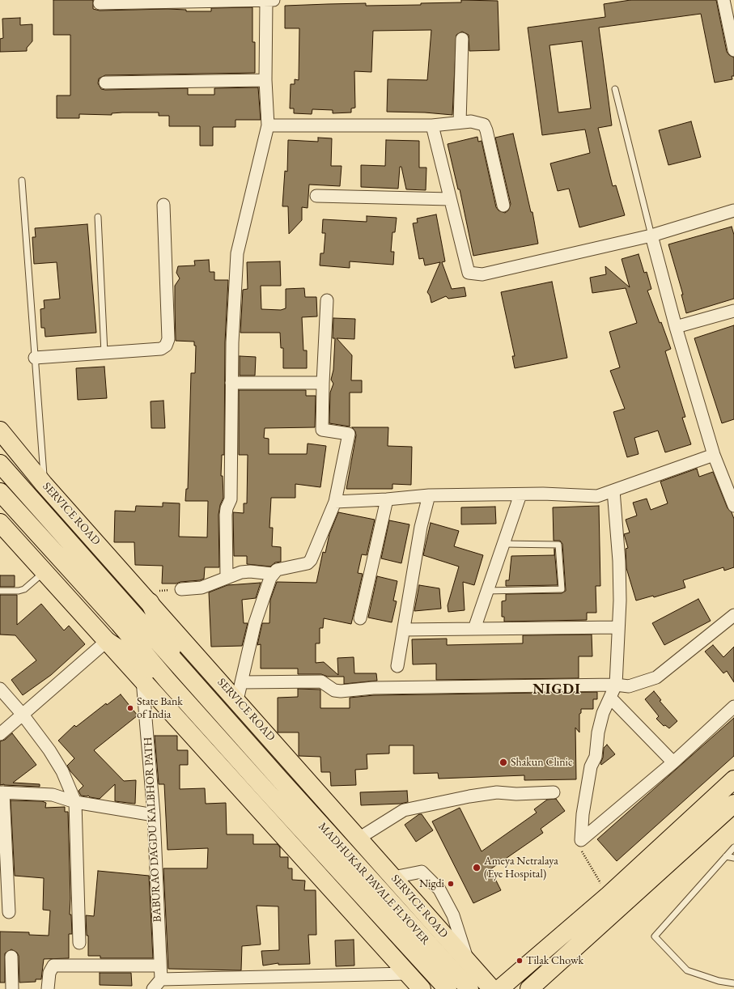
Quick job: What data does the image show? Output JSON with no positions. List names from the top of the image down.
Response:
{
  "streets": {
    "main road": ["SERVICE ROAD", "MADHUKAR PAVALE FLYOVER"],
    "street": ["BABURAO DAGDU KALBHOR PATH"]
  },
  "districts": ["NIGDI"],
  "places": [
    "State Bank of India",
    "Shakun Clinic",
    "Ameya Netralaya (Eye Hospital)",
    "Nigdi",
    "Tilak Chowk"
  ]
}
